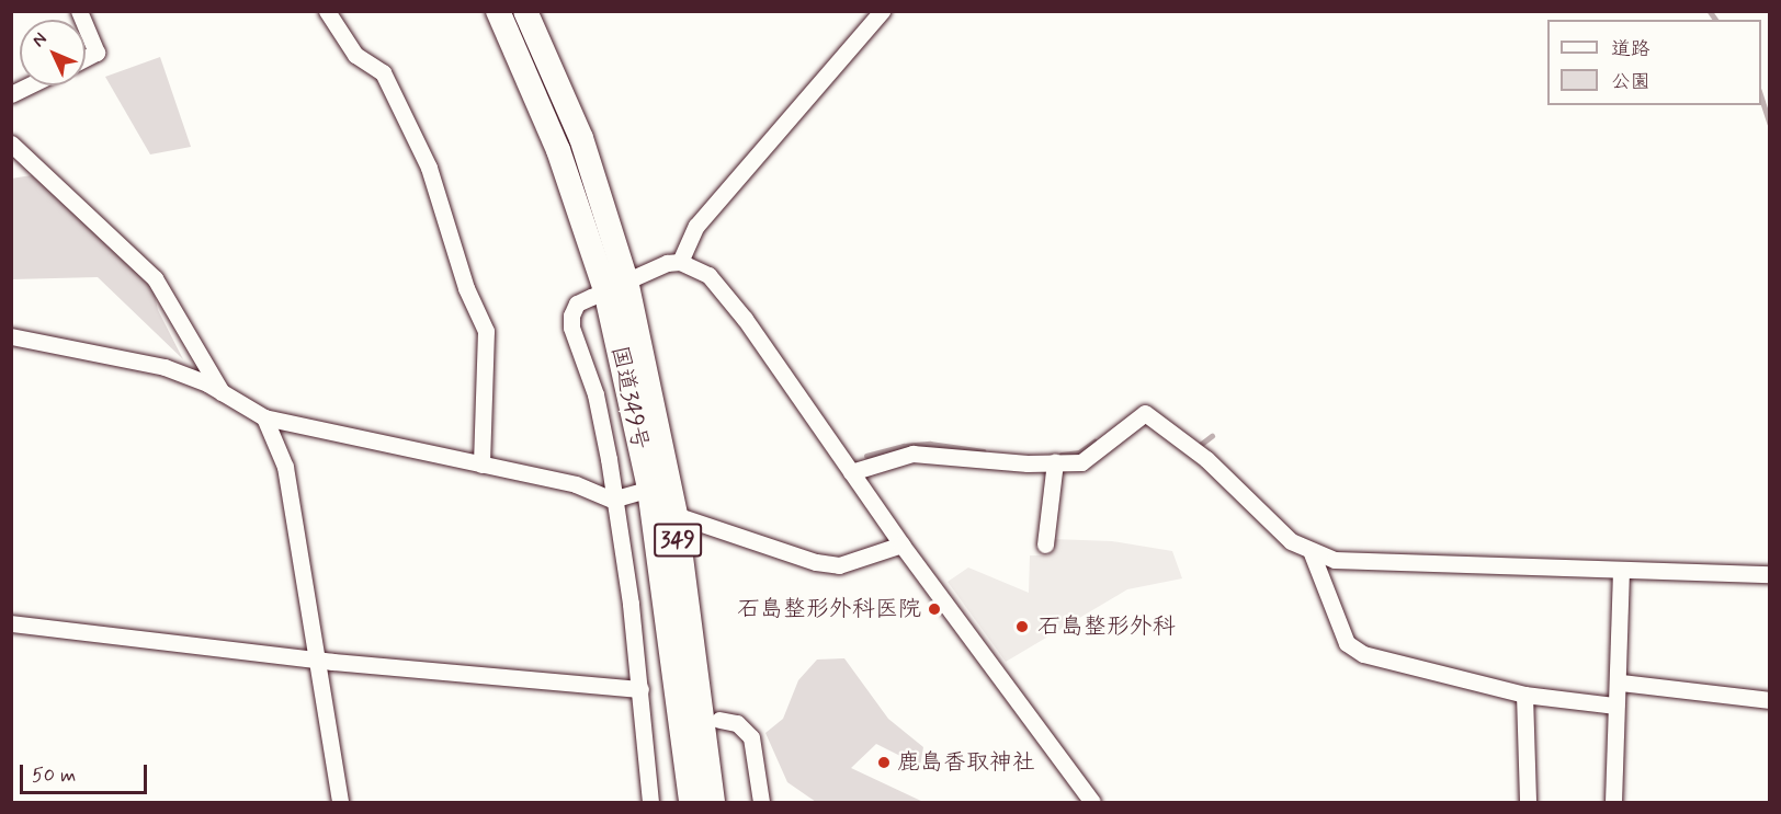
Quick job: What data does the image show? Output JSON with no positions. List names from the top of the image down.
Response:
{
  "streets": {
    "highway": ["国道349号", "349"]
  },
  "places": ["石島整形外科医院", "石島整形外科", "鹿島香取神社"],
  "legend": ["道路", "公園"],
  "scale_bar": "50 m",
  "north": "top left"
}
